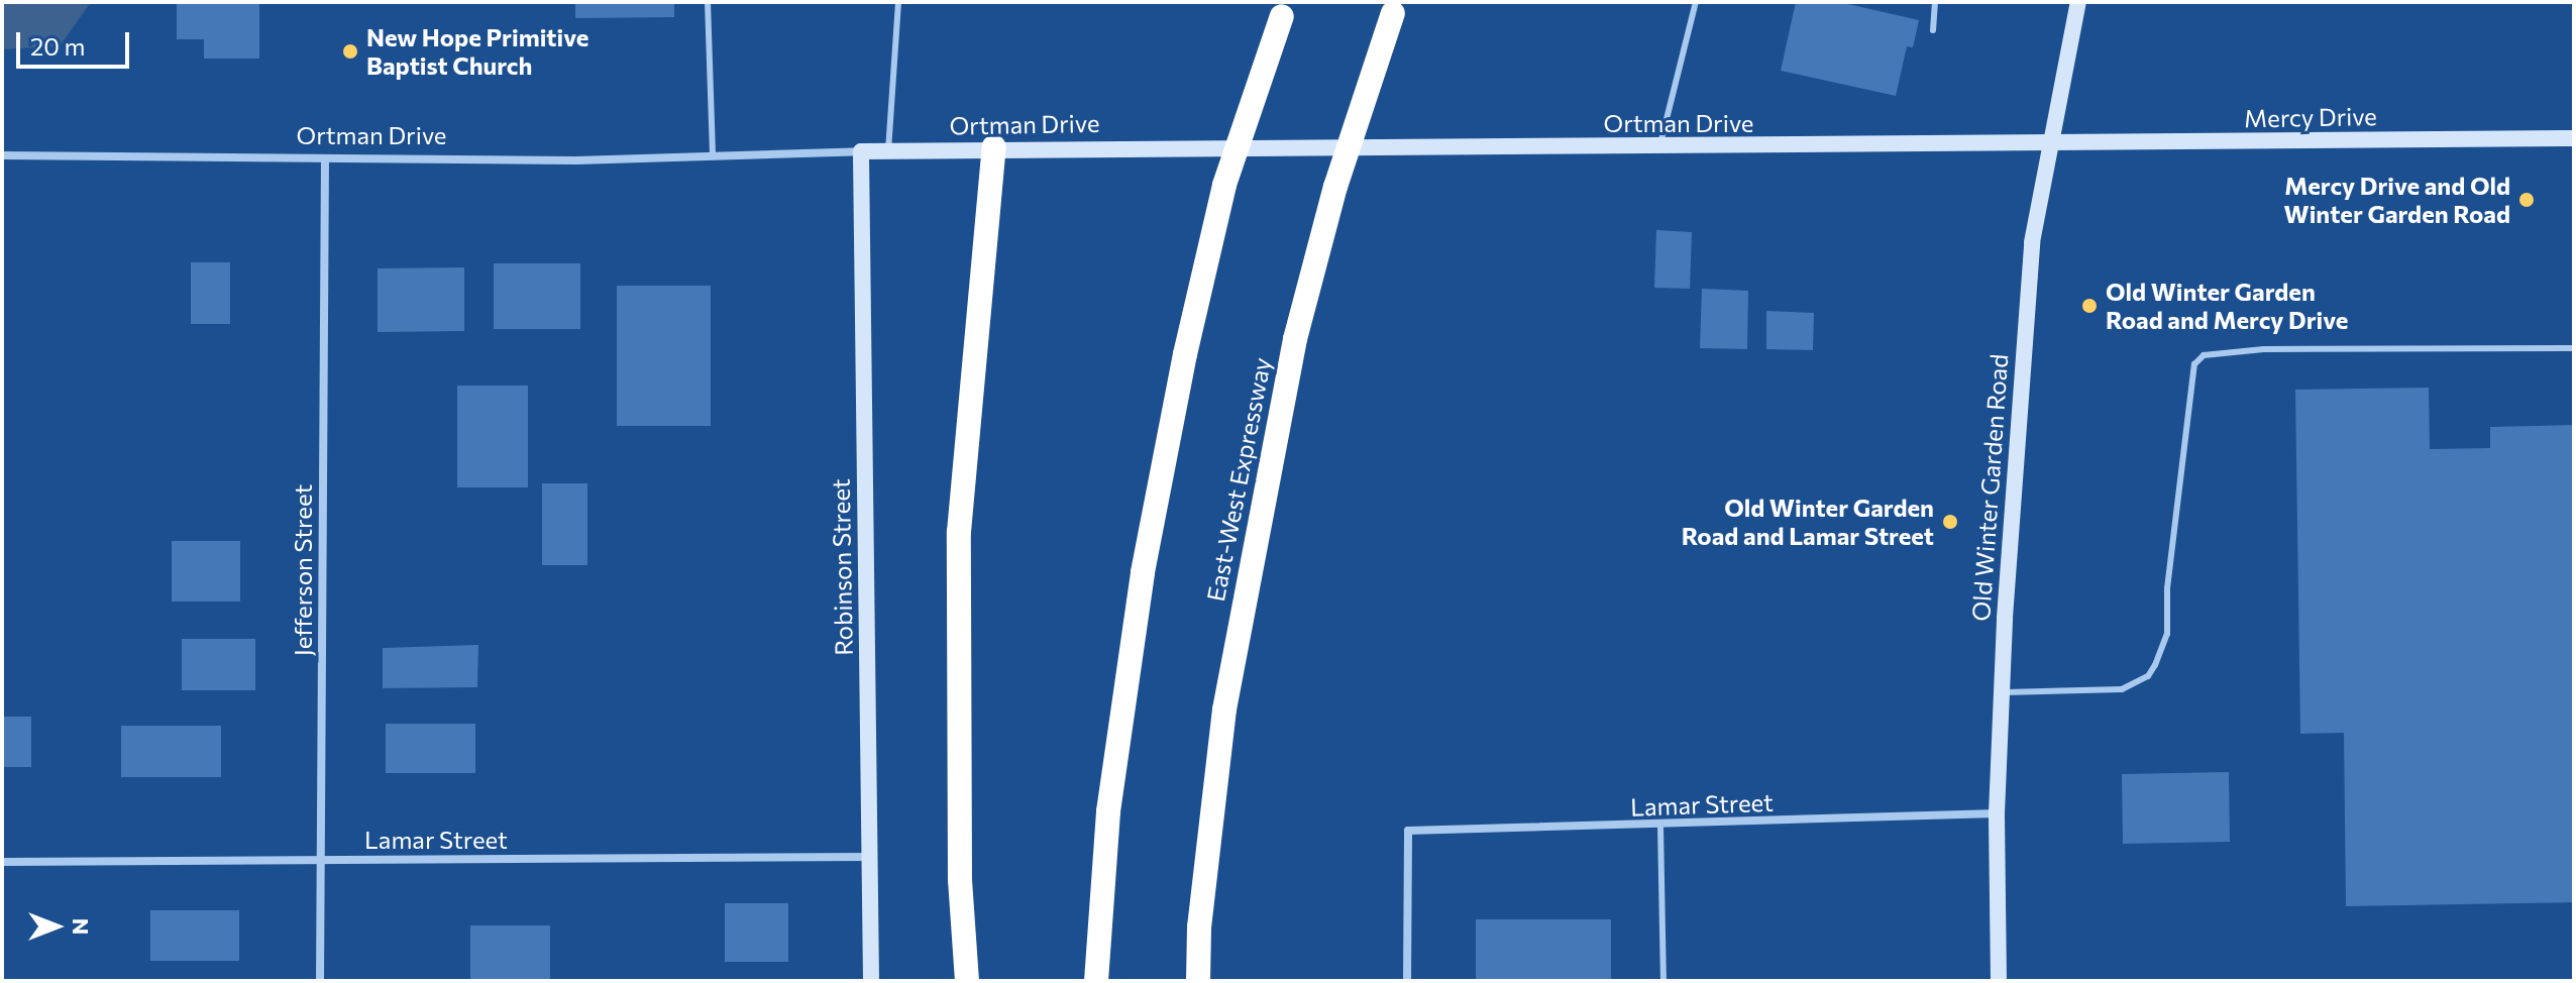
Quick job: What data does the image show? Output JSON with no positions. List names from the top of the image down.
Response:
{
  "streets": {
    "highway": ["East-West Expressway"],
    "main road": [
      "Mercy Drive",
      "Ortman Drive",
      "Old Winter Garden Road",
      "Robinson Street"
    ],
    "street": ["Jefferson Street", "Lamar Street"]
  },
  "crossings": [
    ["Mercy Drive", "Ortman Drive"],
    ["Mercy Drive", "Old Winter Garden Road"],
    ["Ortman Drive", "Old Winter Garden Road"],
    ["Ortman Drive", "Robinson Street"],
    ["Ortman Drive", "Jefferson Street"],
    ["Old Winter Garden Road", "Lamar Street"],
    ["Robinson Street", "Lamar Street"],
    ["Jefferson Street", "Lamar Street"]
  ],
  "places": [
    "New Hope Primitive Baptist Church",
    "Mercy Drive and Old Winter Garden Road",
    "Old Winter Garden Road and Mercy Drive",
    "Old Winter Garden Road and Lamar Street"
  ],
  "scale_bar": "20 m",
  "north": "right"
}
